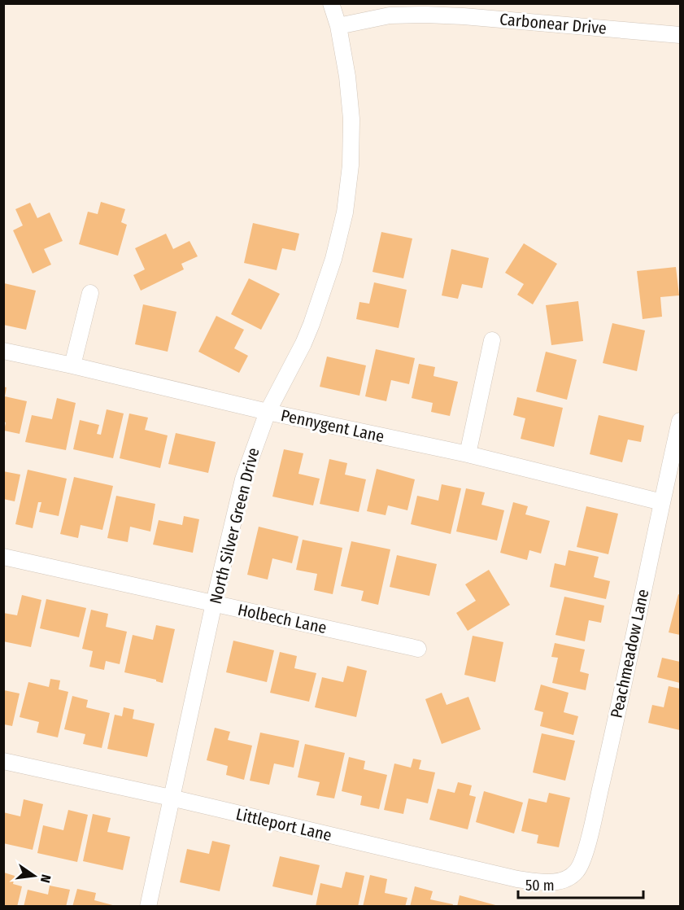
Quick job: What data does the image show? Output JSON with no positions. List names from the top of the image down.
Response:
{
  "streets": {
    "street": [
      "Carbonear Drive",
      "Pennygent Lane",
      "North Silver Green Drive",
      "Holbech Lane",
      "Peachmeadow Lane",
      "Littleport Lane"
    ]
  },
  "crossings": [
    ["Carbonear Drive", "North Silver Green Drive"],
    ["Pennygent Lane", "North Silver Green Drive"],
    ["Pennygent Lane", "Peachmeadow Lane"],
    ["North Silver Green Drive", "Holbech Lane"],
    ["North Silver Green Drive", "Littleport Lane"],
    ["Peachmeadow Lane", "Littleport Lane"]
  ],
  "scale_bar": "50 m",
  "north": "right"
}
